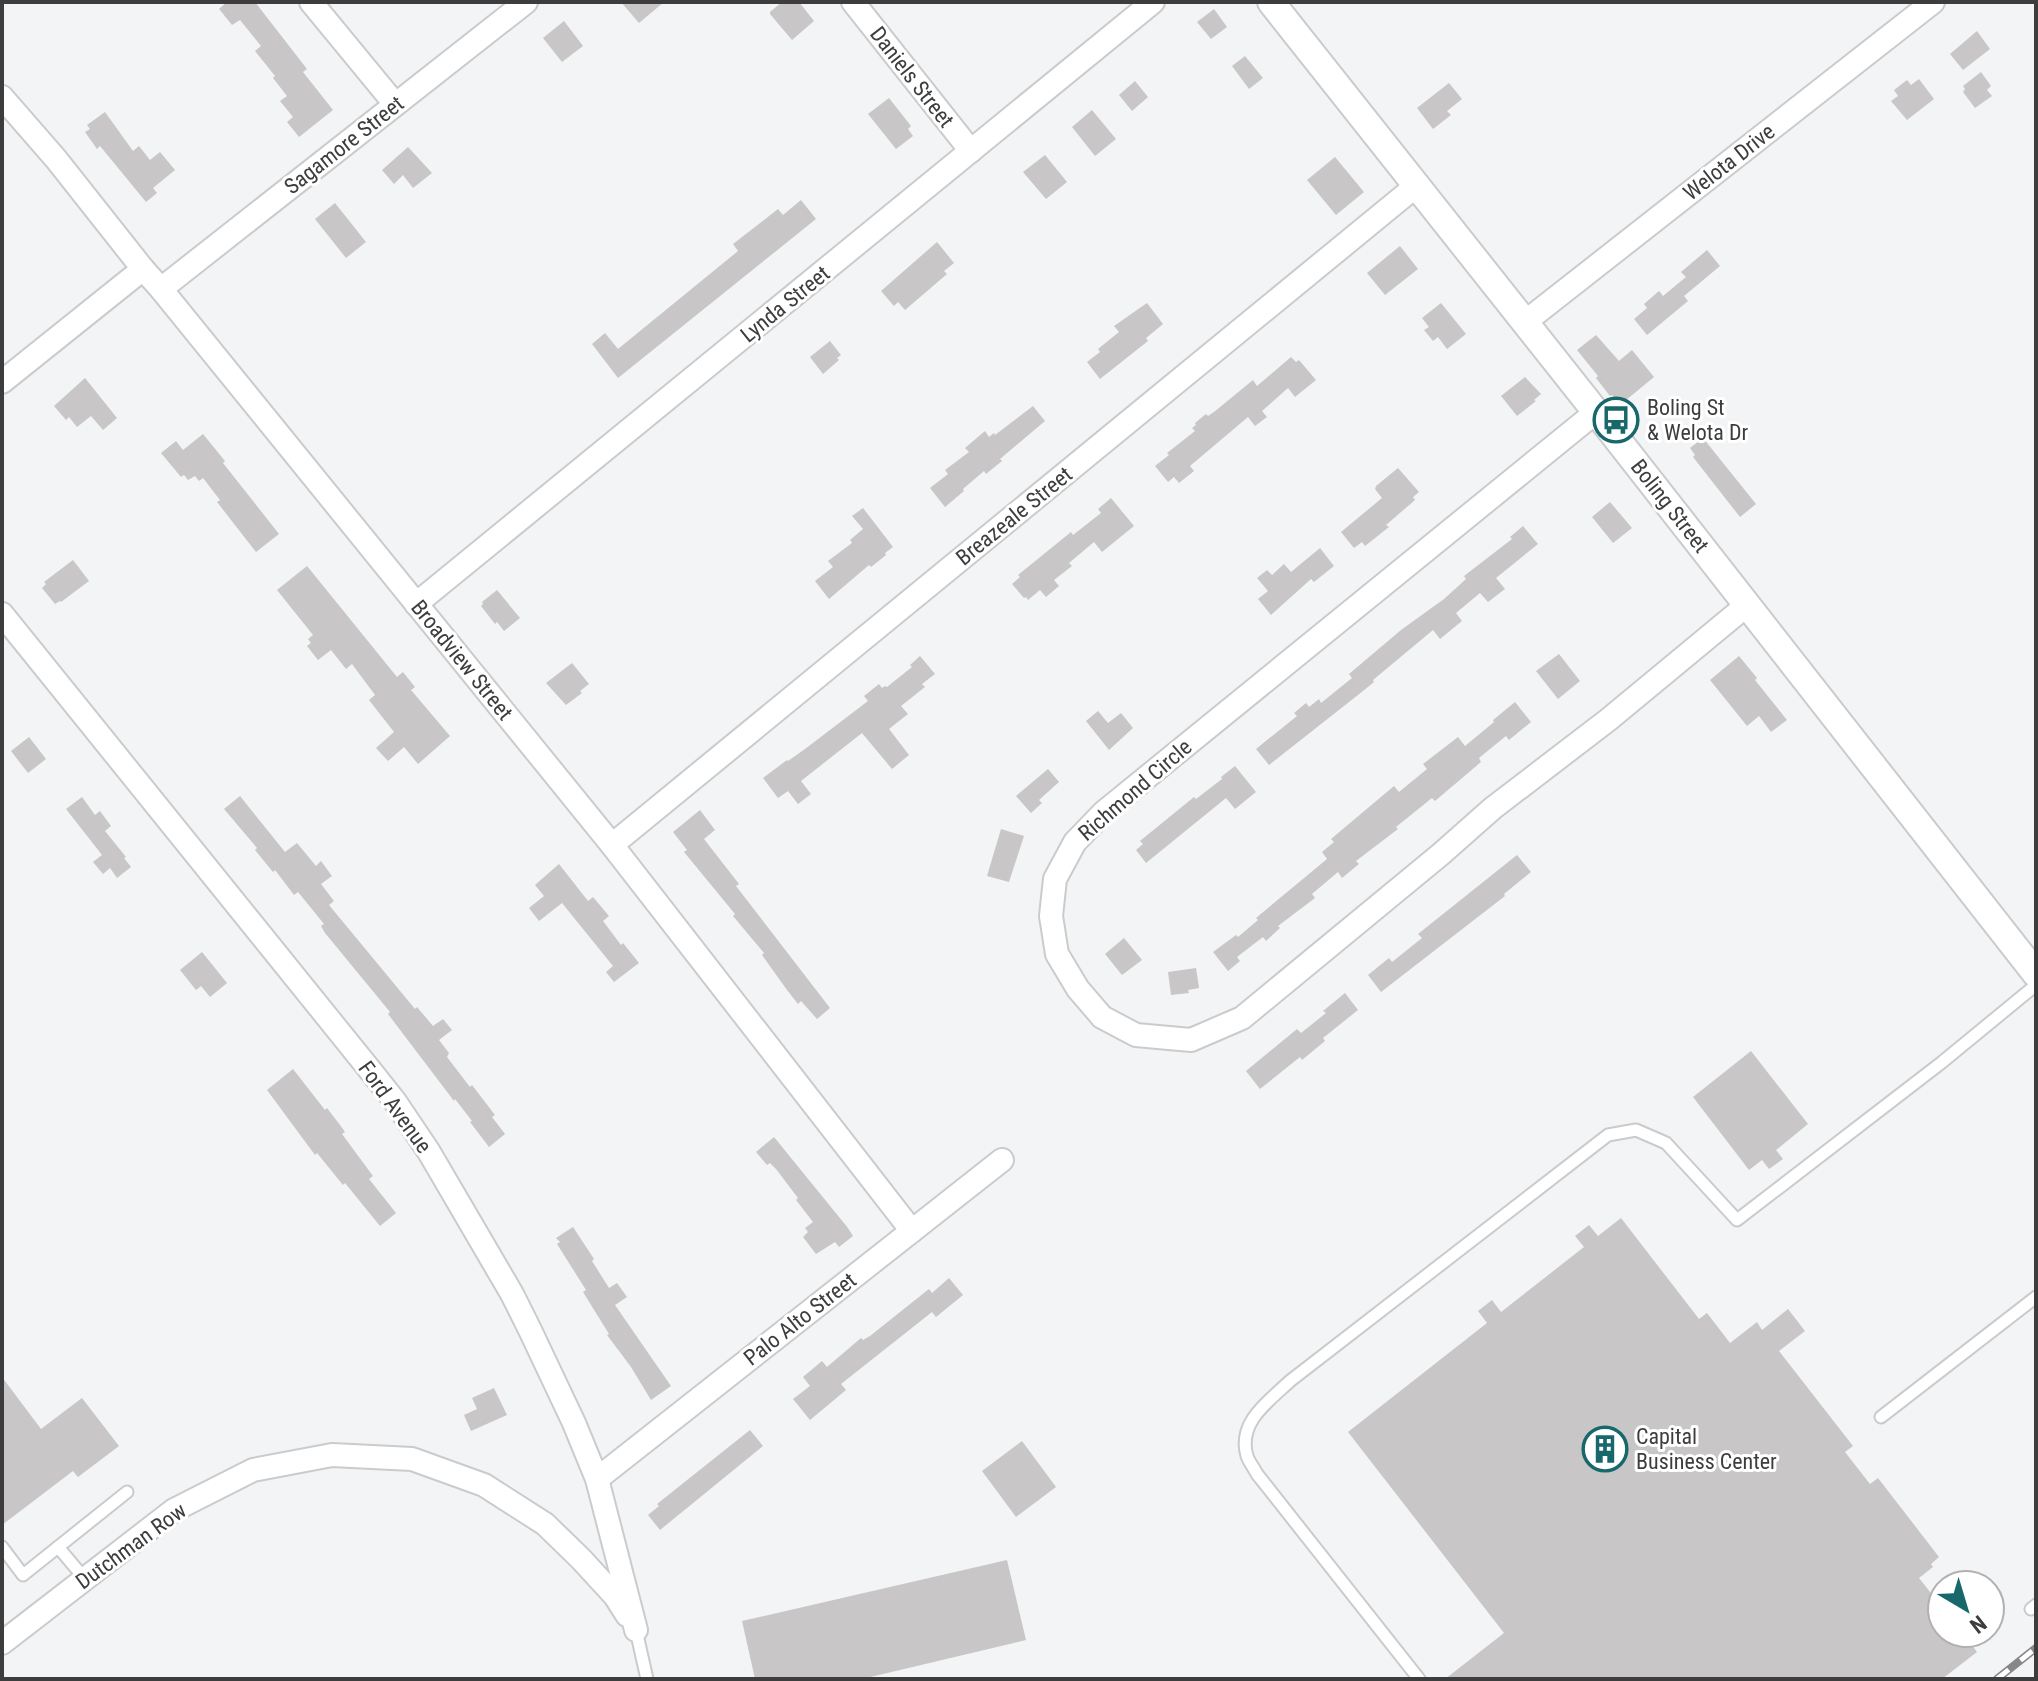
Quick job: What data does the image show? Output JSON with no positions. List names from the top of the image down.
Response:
{
  "streets": {
    "street": [
      "Daniels Street",
      "Sagamore Street",
      "Welota Drive",
      "Lynda Street",
      "Boling Street",
      "Breazeale Street",
      "Broadview Street",
      "Richmond Circle",
      "Ford Avenue",
      "Palo Alto Street",
      "Dutchman Row"
    ]
  },
  "crossings": [
    ["Daniels Street", "Lynda Street"],
    ["Sagamore Street", "Broadview Street"],
    ["Welota Drive", "Boling Street"],
    ["Lynda Street", "Broadview Street"],
    ["Boling Street", "Breazeale Street"],
    ["Boling Street", "Richmond Circle"],
    ["Breazeale Street", "Broadview Street"],
    ["Broadview Street", "Palo Alto Street"],
    ["Ford Avenue", "Palo Alto Street"],
    ["Ford Avenue", "Dutchman Row"]
  ],
  "places": {
    "bus stop": ["Boling St & Welota Dr"],
    "building": ["Capital Business Center"]
  },
  "north": "bottom right"
}
